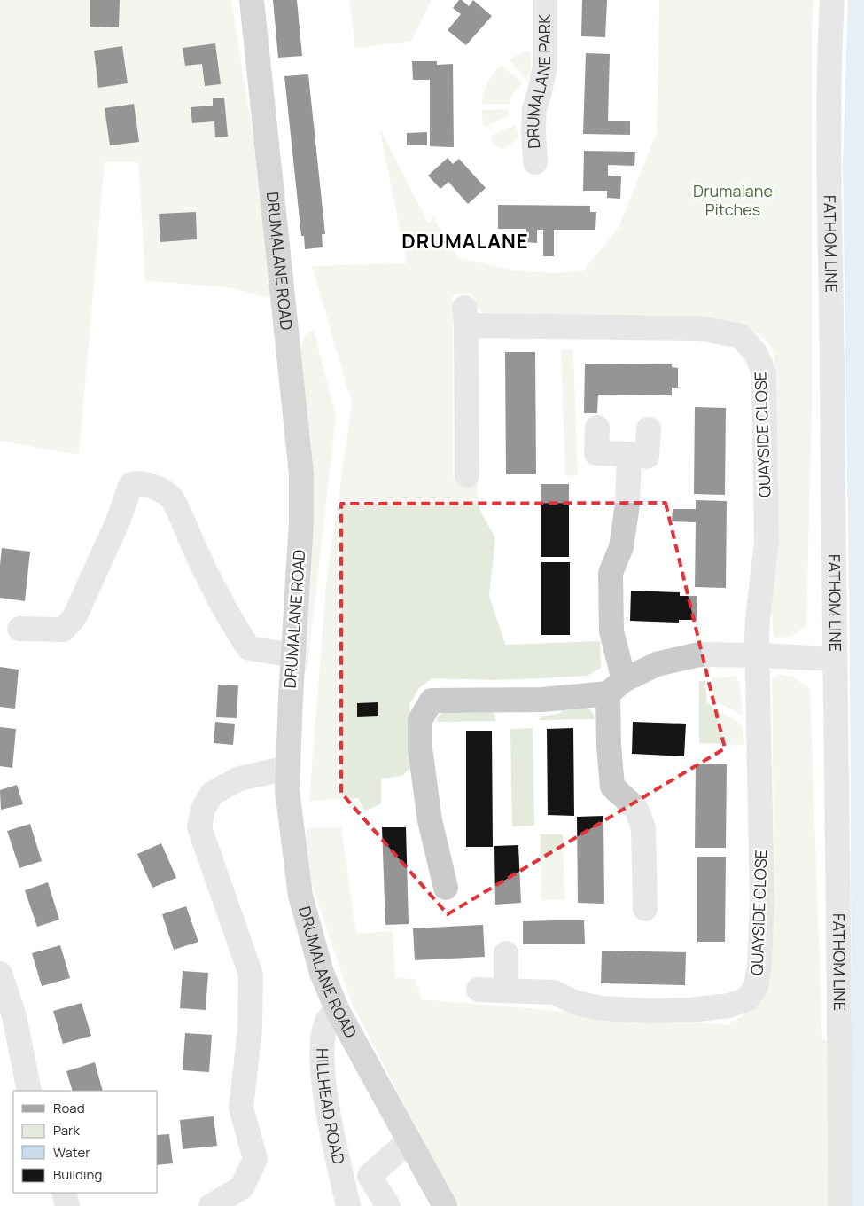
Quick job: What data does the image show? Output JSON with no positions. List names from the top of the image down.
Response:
{
  "streets": {
    "main road": ["DRUMALANE ROAD"],
    "street": [
      "DRUMALANE PARK",
      "FATHOM LINE",
      "QUAYSIDE CLOSE",
      "HILLHEAD ROAD"
    ]
  },
  "crossings": [
    ["DRUMALANE ROAD", "HILLHEAD ROAD"]
  ],
  "districts": ["DRUMALANE"],
  "parks": ["Drumalane Pitches"],
  "legend": [
    "Road",
    "Park",
    "Water",
    "Building"
  ]
}
